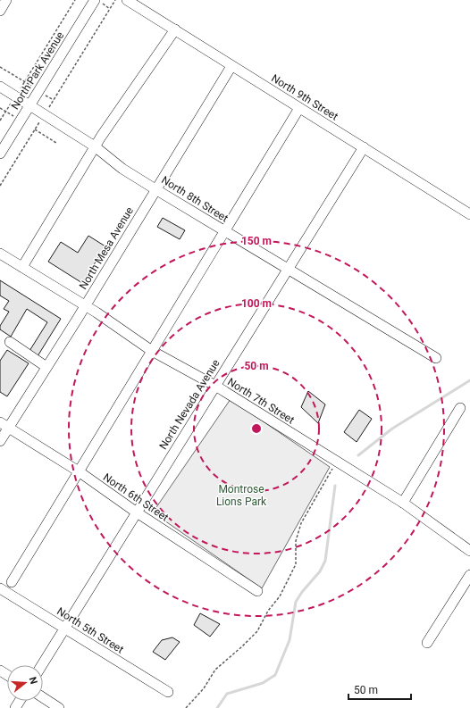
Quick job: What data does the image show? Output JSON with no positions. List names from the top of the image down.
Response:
{
  "streets": {
    "street": [
      "North Park Avenue",
      "North 9th Street",
      "North 8th Street",
      "North Mesa Avenue",
      "North 7th Street",
      "North Nevada Avenue",
      "North 6th Street",
      "North 5th Street"
    ]
  },
  "crossings": [
    ["North Park Avenue", "North 8th Street"],
    ["North 9th Street", "North Mesa Avenue"],
    ["North 9th Street", "North Nevada Avenue"],
    ["North 8th Street", "North Mesa Avenue"],
    ["North 8th Street", "North Nevada Avenue"],
    ["North Mesa Avenue", "North 7th Street"],
    ["North Mesa Avenue", "North 6th Street"],
    ["North 7th Street", "North Nevada Avenue"],
    ["North Nevada Avenue", "North 6th Street"],
    ["North Nevada Avenue", "North 5th Street"]
  ],
  "parks": ["Montrose Lions Park"],
  "scale_bar": "50 m",
  "north": "right",
  "rings": ["150 m", "100 m", "50 m"]
}
